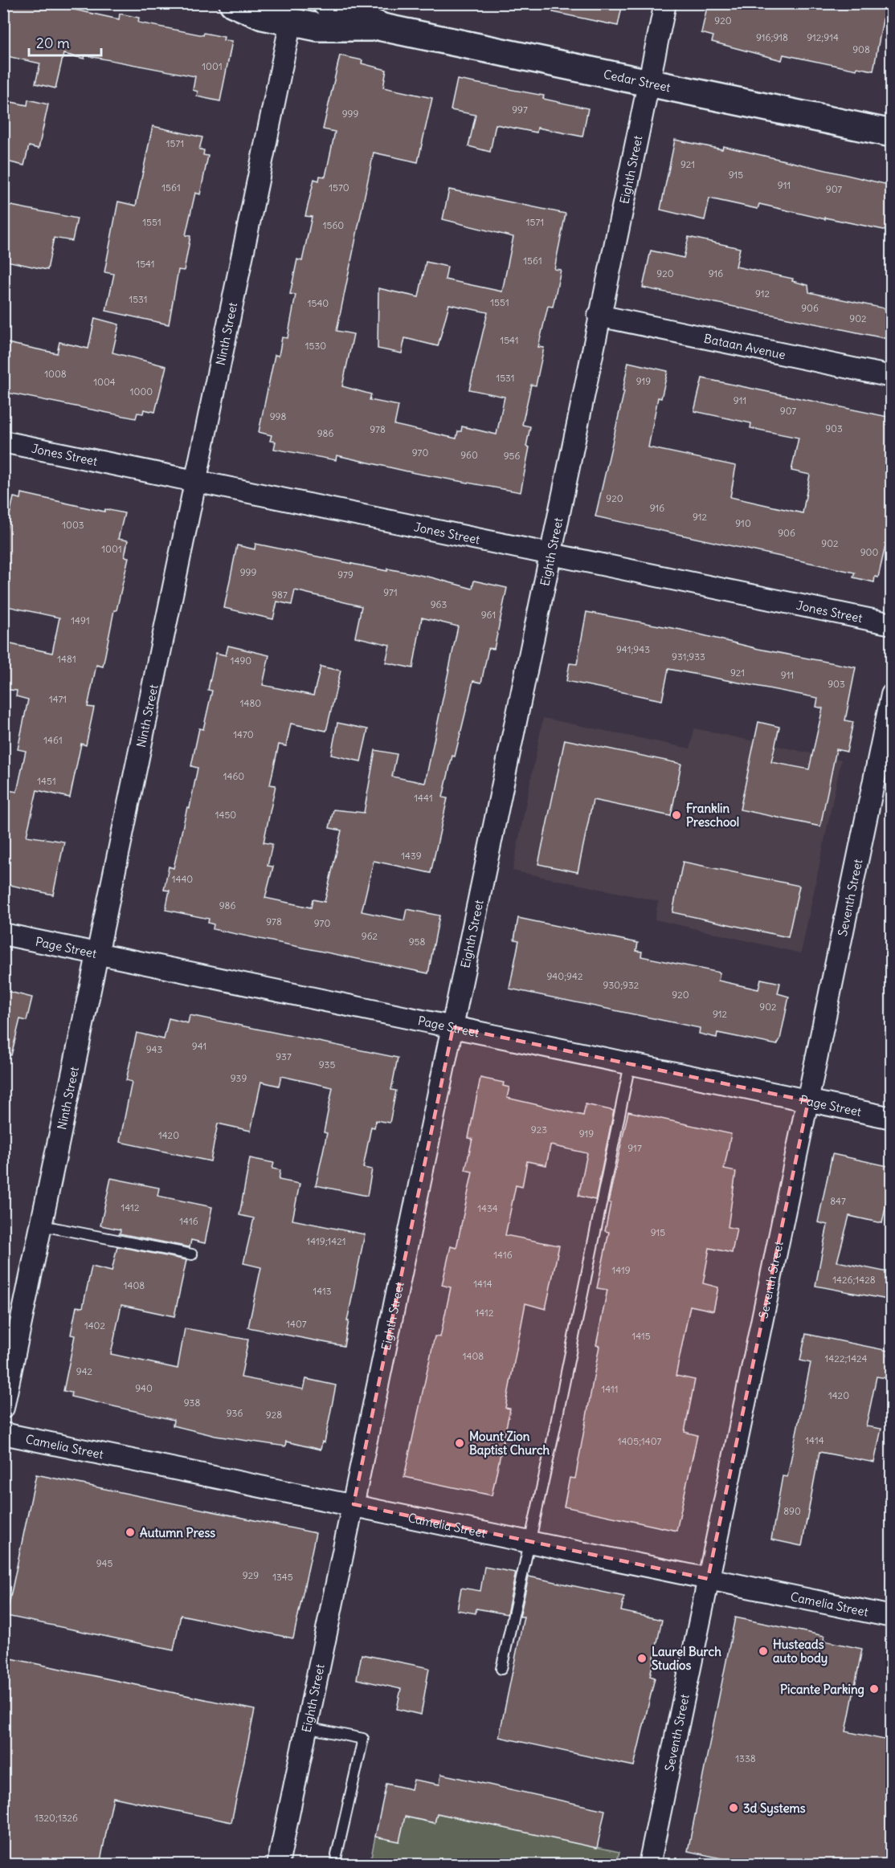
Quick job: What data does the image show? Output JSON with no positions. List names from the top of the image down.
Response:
{
  "streets": {
    "street": [
      "Cedar Street",
      "Eighth Street",
      "Ninth Street",
      "Bataan Avenue",
      "Jones Street",
      "Seventh Street",
      "Page Street",
      "Camelia Street"
    ]
  },
  "crossings": [
    ["Cedar Street", "Eighth Street"],
    ["Cedar Street", "Ninth Street"],
    ["Eighth Street", "Bataan Avenue"],
    ["Eighth Street", "Jones Street"],
    ["Eighth Street", "Page Street"],
    ["Eighth Street", "Camelia Street"],
    ["Ninth Street", "Jones Street"],
    ["Ninth Street", "Page Street"],
    ["Seventh Street", "Page Street"],
    ["Seventh Street", "Camelia Street"]
  ],
  "places": [
    "Franklin Preschool",
    "Mount Zion Baptist Church",
    "Autumn Press",
    "Husteads auto body",
    "Laurel Burch Studios",
    "Picante Parking",
    "3d Systems"
  ],
  "house_numbers": [
    "920",
    "916;918",
    "912;914",
    "908",
    "1001",
    "997",
    "999",
    "1571",
    "921",
    "915",
    "911",
    "1561",
    "1570",
    "907",
    "1551",
    "1571",
    "1560",
    "1561",
    "1541",
    "920",
    "916",
    "912",
    "1531",
    "1551",
    "1540",
    "906",
    "902",
    "1541",
    "1530",
    "1008",
    "1531",
    "919",
    "1004",
    "1000",
    "911",
    "907",
    "998",
    "903",
    "978",
    "986",
    "970",
    "960",
    "956",
    "920",
    "916",
    "912",
    "910",
    "1003",
    "906",
    "902",
    "1001",
    "900",
    "999",
    "979",
    "971",
    "987",
    "963",
    "961",
    "1491",
    "941;943",
    "931;933",
    "1481",
    "1490",
    "921",
    "911",
    "903",
    "1471",
    "1480",
    "1470",
    "1461",
    "1460",
    "1451",
    "1441",
    "1450",
    "1439",
    "1440",
    "986",
    "978",
    "970",
    "962",
    "958",
    "940;942",
    "930;932",
    "920",
    "902",
    "912",
    "941",
    "943",
    "937",
    "935",
    "939",
    "923",
    "919",
    "1420",
    "917",
    "847",
    "1412",
    "1434",
    "1416",
    "915",
    "1419;1421",
    "1416",
    "1419",
    "1426;1428",
    "1414",
    "1408",
    "1413",
    "1412",
    "1407",
    "1402",
    "1415",
    "1408",
    "1422;1424",
    "942",
    "940",
    "1411",
    "1420",
    "938",
    "936",
    "928",
    "1414",
    "1405;1407",
    "890",
    "945",
    "929",
    "1345",
    "1338",
    "1320;1326"
  ],
  "scale_bar": "20 m"
}
